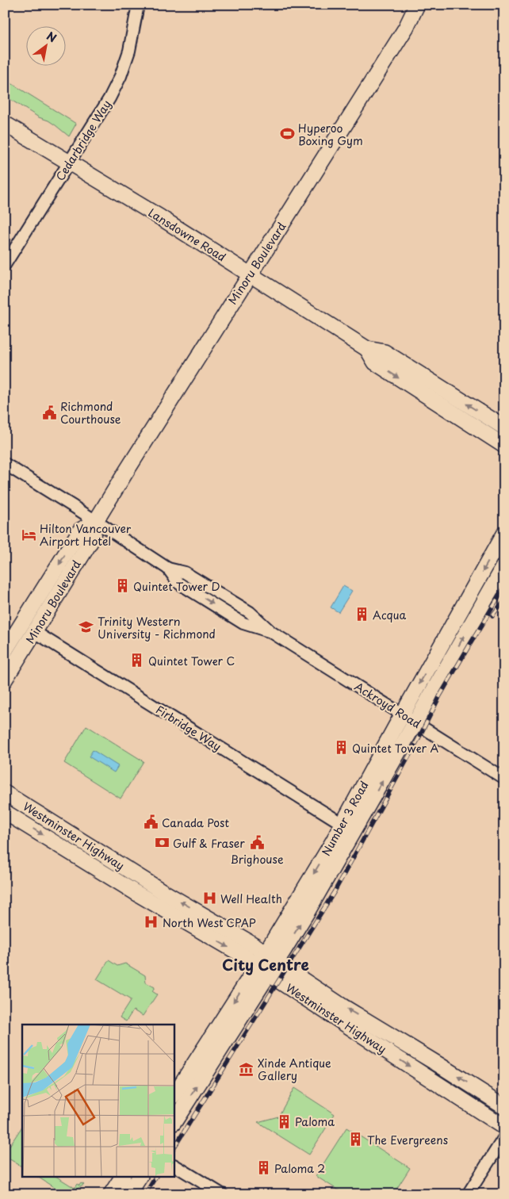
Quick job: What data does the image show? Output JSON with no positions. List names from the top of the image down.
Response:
{
  "streets": {
    "main road": [
      "Lansdowne Road",
      "Minoru Boulevard",
      "Number 3 Road",
      "Westminster Highway"
    ],
    "street": ["Cedarbridge Way", "Ackroyd Road", "Firbridge Way"]
  },
  "crossings": [
    ["Cedarbridge Way", "Lansdowne Road"],
    ["Lansdowne Road", "Minoru Boulevard"],
    ["Minoru Boulevard", "Ackroyd Road"],
    ["Minoru Boulevard", "Firbridge Way"],
    ["Ackroyd Road", "Number 3 Road"],
    ["Firbridge Way", "Number 3 Road"],
    ["Number 3 Road", "Westminster Highway"]
  ],
  "districts": ["City Centre"],
  "places": {
    "sports": ["Hyperoo Boxing Gym"],
    "public building": ["Richmond Courthouse", "Canada Post", "Brighouse"],
    "hotel": ["Hilton Vancouver Airport Hotel"],
    "building": [
      "Quintet Tower D",
      "Acqua",
      "Quintet Tower C",
      "Quintet Tower A",
      "Paloma",
      "The Evergreens",
      "Paloma 2"
    ],
    "school or university": ["Trinity Western University - Richmond"],
    "bank": ["Gulf & Fraser"],
    "hospital": ["Well Health", "North West CPAP"],
    "museum": ["Xinde Antique Gallery"]
  },
  "north": "top right"
}
